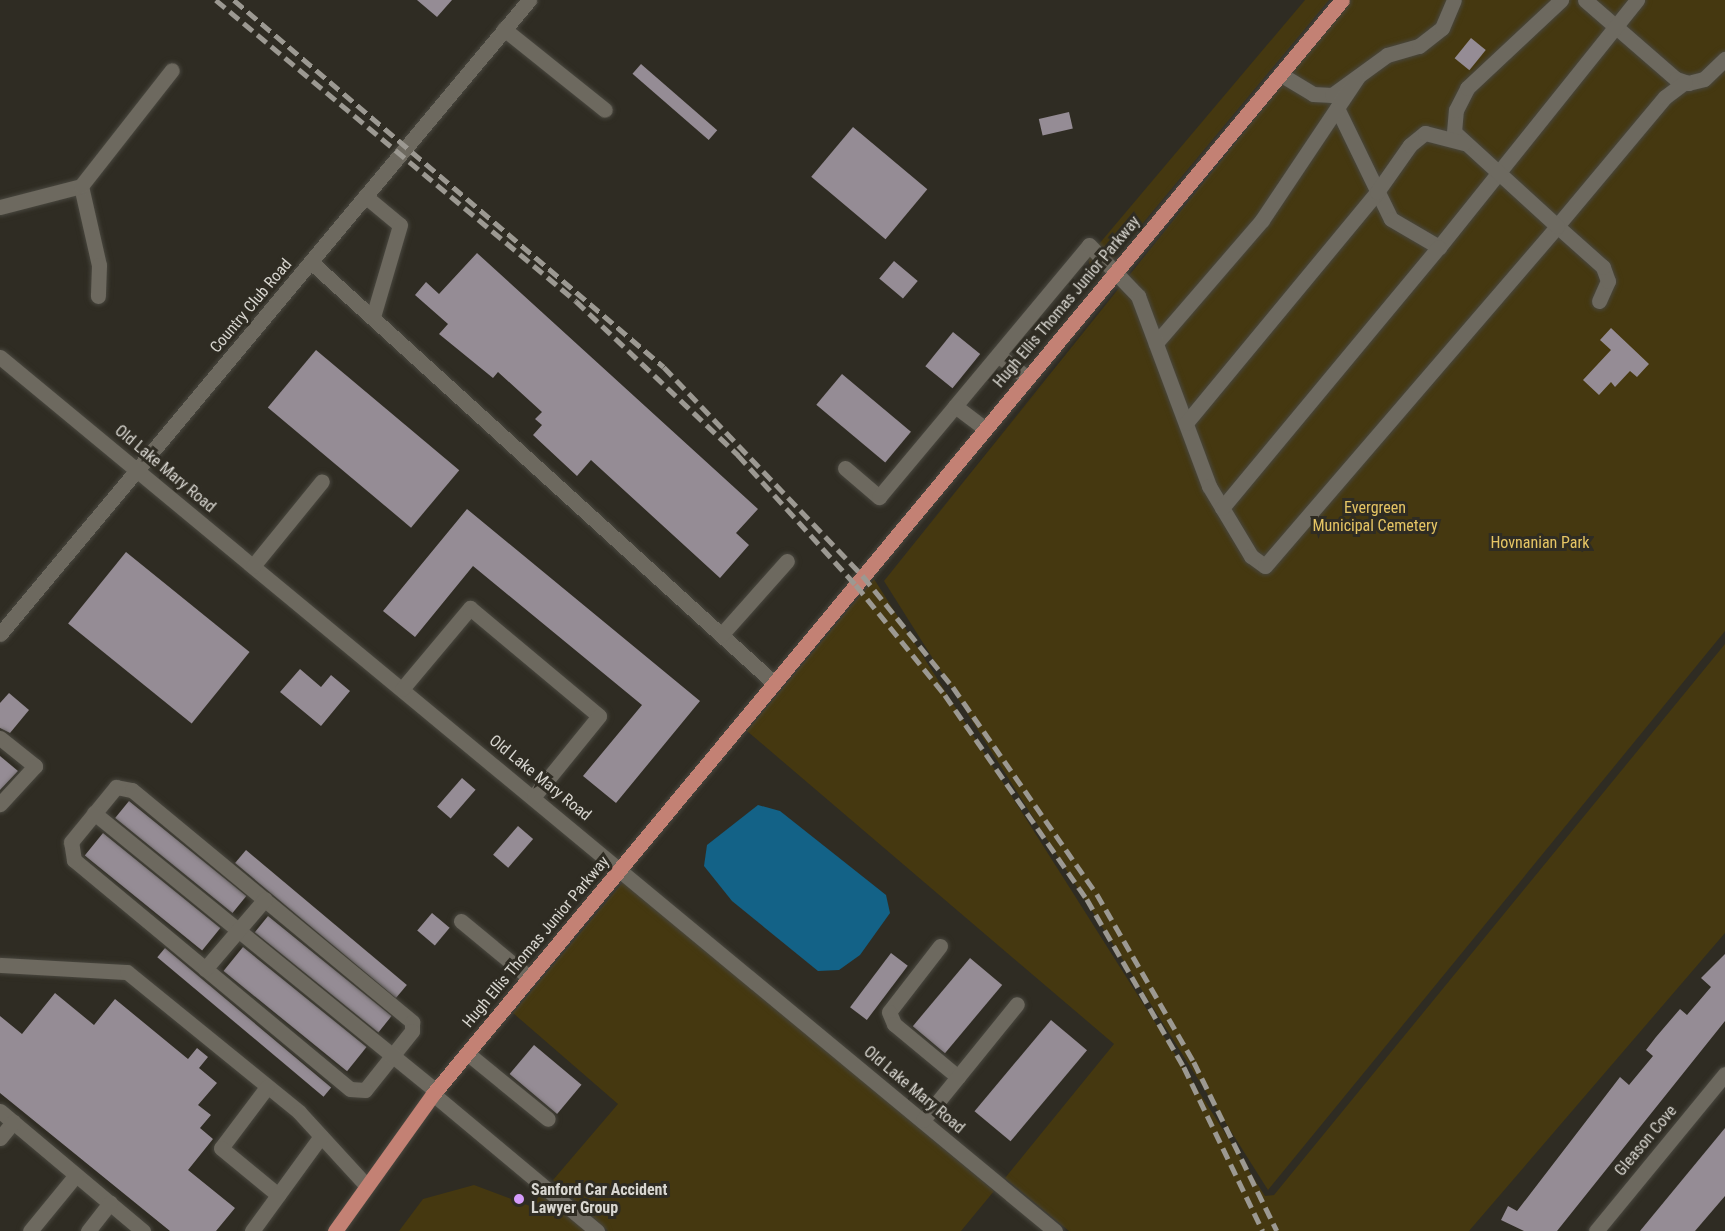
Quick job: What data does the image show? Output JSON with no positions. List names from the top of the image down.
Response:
{
  "streets": {
    "main road": ["Hugh Ellis Thomas Junior Parkway"],
    "street": ["Country Club Road", "Old Lake Mary Road", "Gleason Cove"]
  },
  "crossings": [
    ["Hugh Ellis Thomas Junior Parkway", "Old Lake Mary Road"],
    ["Country Club Road", "Old Lake Mary Road"]
  ],
  "parks": ["Evergreen Municipal Cemetery", "Hovnanian Park"],
  "places": ["Sanford Car Accident Lawyer Group"]
}
